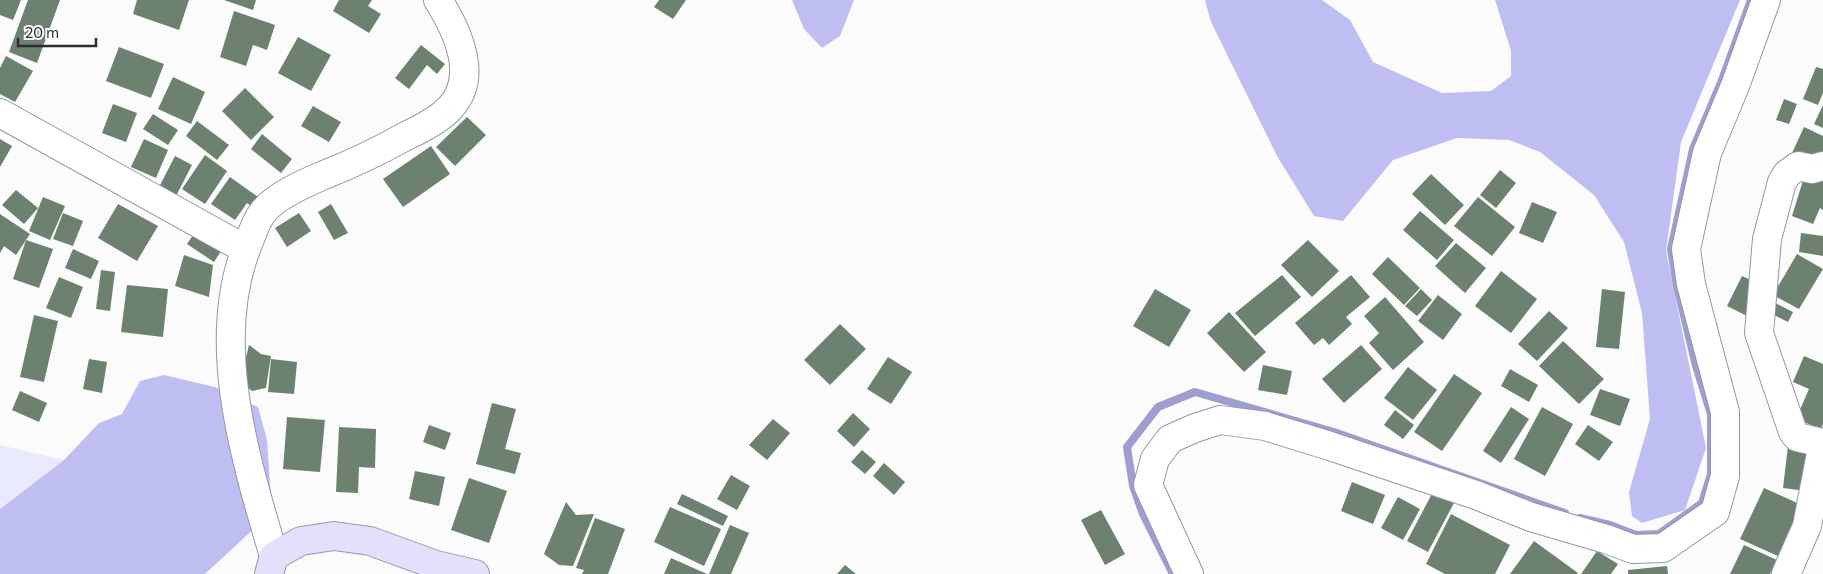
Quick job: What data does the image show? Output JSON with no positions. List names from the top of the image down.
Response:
{
  "scale_bar": "20 m"
}
